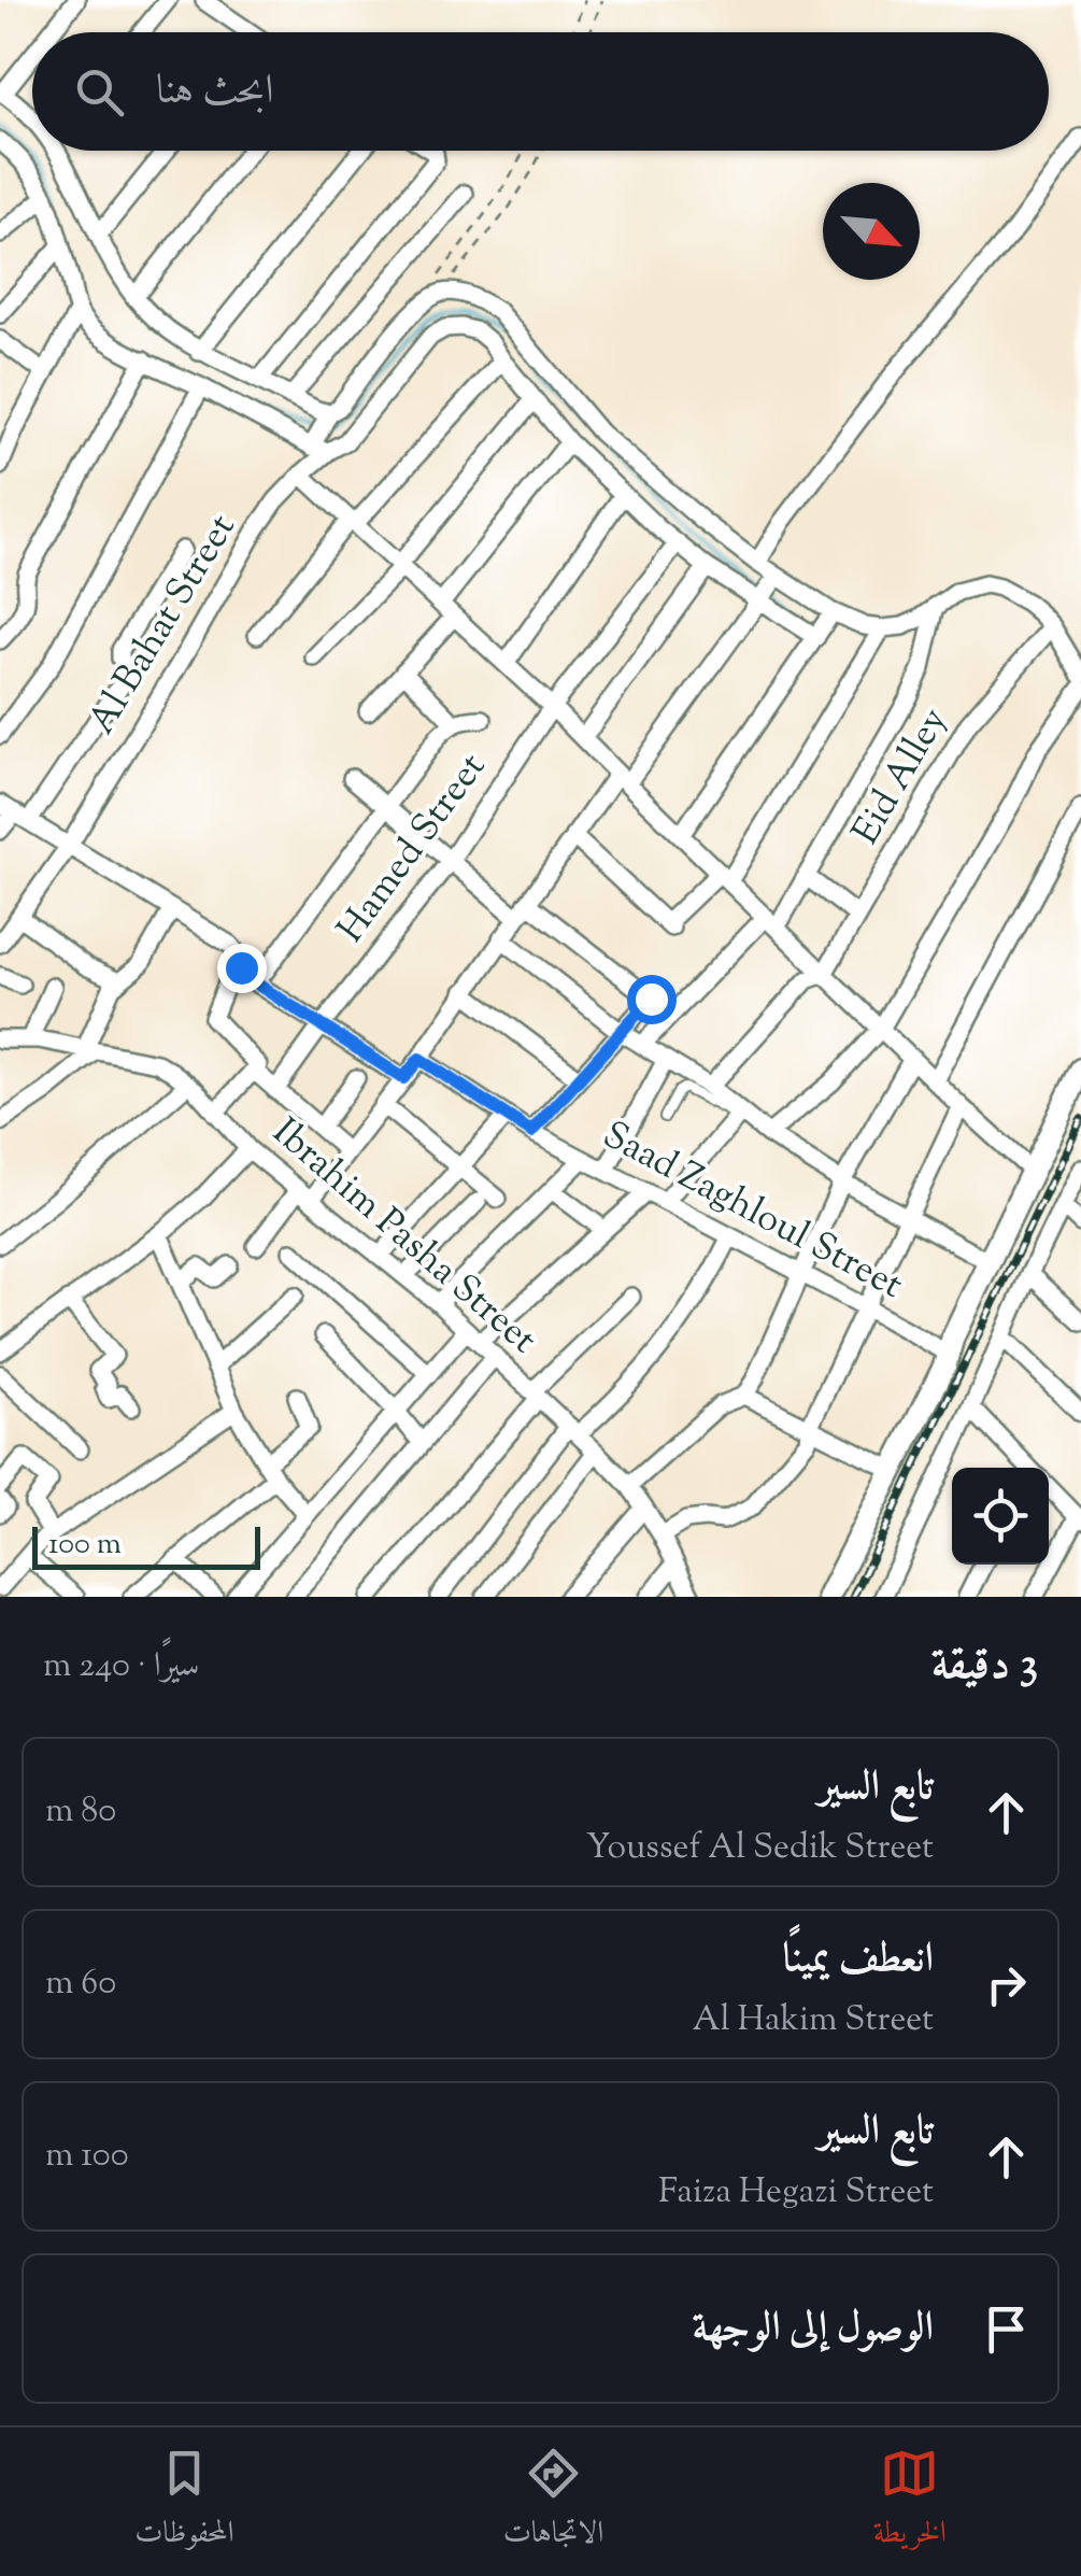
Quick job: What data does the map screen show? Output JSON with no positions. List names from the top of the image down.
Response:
{
  "streets": {
    "street": [
      "Al Bahat Street",
      "Eid Alley",
      "Hamed Street",
      "Saad Zaghloul Street",
      "Ibrahim Pasha Street"
    ]
  },
  "scale_bar": "100 m",
  "north": "bottom right",
  "page": {
    "search": "ابحث هنا",
    "scale": "100 m",
    "heading": ["3 دقيقة", "سيرًا · 240 m"],
    "list": [
      ["تابع السير", "Youssef Al Sedik Street", "80 m"],
      ["انعطف يمينًا", "Al Hakim Street", "60 m"],
      ["تابع السير", "Faiza Hegazi Street", "100 m"],
      "الوصول إلى الوجهة"
    ],
    "nav": ["الخريطة", "الاتجاهات", "المحفوظات"]
  }
}
